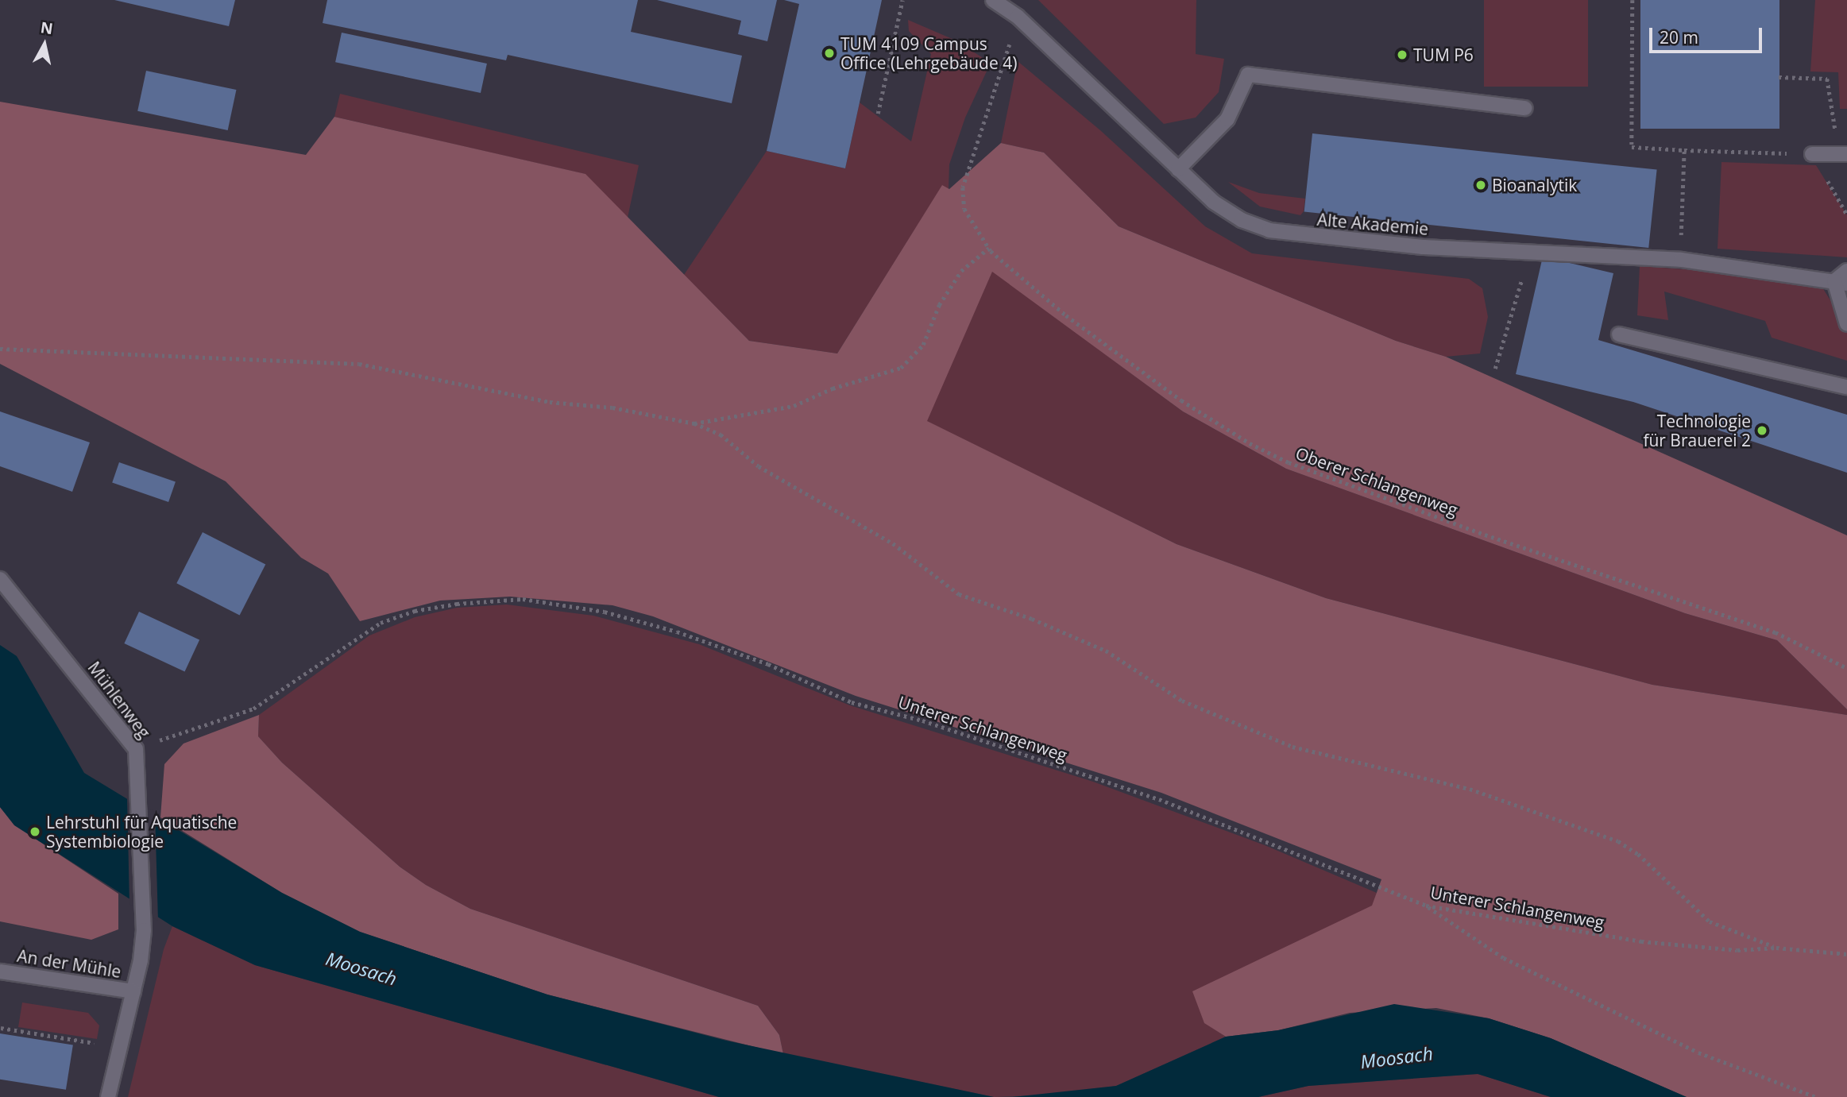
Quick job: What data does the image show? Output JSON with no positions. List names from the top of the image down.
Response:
{
  "streets": {
    "street": ["Alte Akademie", "Mühlenweg", "An der Mühle"],
    "path": ["Oberer Schlangenweg", "Unterer Schlangenweg"]
  },
  "crossings": [
    ["Alte Akademie", "Oberer Schlangenweg"],
    ["Mühlenweg", "Unterer Schlangenweg"],
    ["Mühlenweg", "An der Mühle"]
  ],
  "water": ["Moosach"],
  "places": [
    "TUM 4109 Campus Office (Lehrgebäude 4)",
    "TUM P6",
    "Bioanalytik",
    "Technologie für Brauerei 2",
    "Lehrstuhl für Aquatische Systembiologie"
  ],
  "scale_bar": "20 m",
  "north": "top"
}
